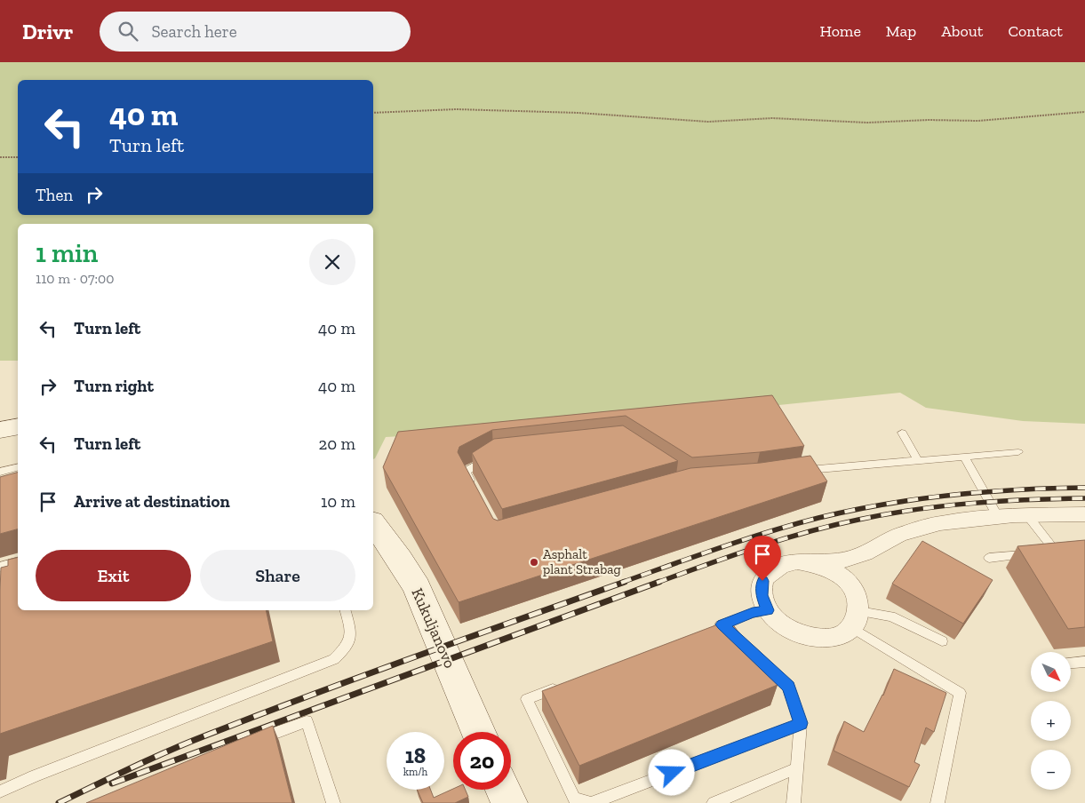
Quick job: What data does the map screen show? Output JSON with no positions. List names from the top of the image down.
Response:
{
  "streets": {
    "main road": ["Kukuljanovo"]
  },
  "places": ["Asphalt plant Strabag"],
  "north": "bottom right",
  "page": {
    "header": "Drivr",
    "search": "Search here",
    "nav": [
      "Home",
      "Map",
      "About",
      "Contact"
    ],
    "turn": ["40 m", "Turn left"],
    "then": "Then",
    "heading": ["1 min", "110 m · 07:00"],
    "list": [
      {
        "name": "Turn left",
        "value": "40 m"
      },
      {
        "name": "Turn right",
        "value": "40 m"
      },
      {
        "name": "Turn left",
        "value": "20 m"
      },
      {
        "name": "Arrive at destination",
        "value": "10 m"
      }
    ],
    "buttons": ["Exit", "Share"],
    "map_buttons": ["+", "−"],
    "speed": "18 km/h",
    "limit": "20"
  }
}
